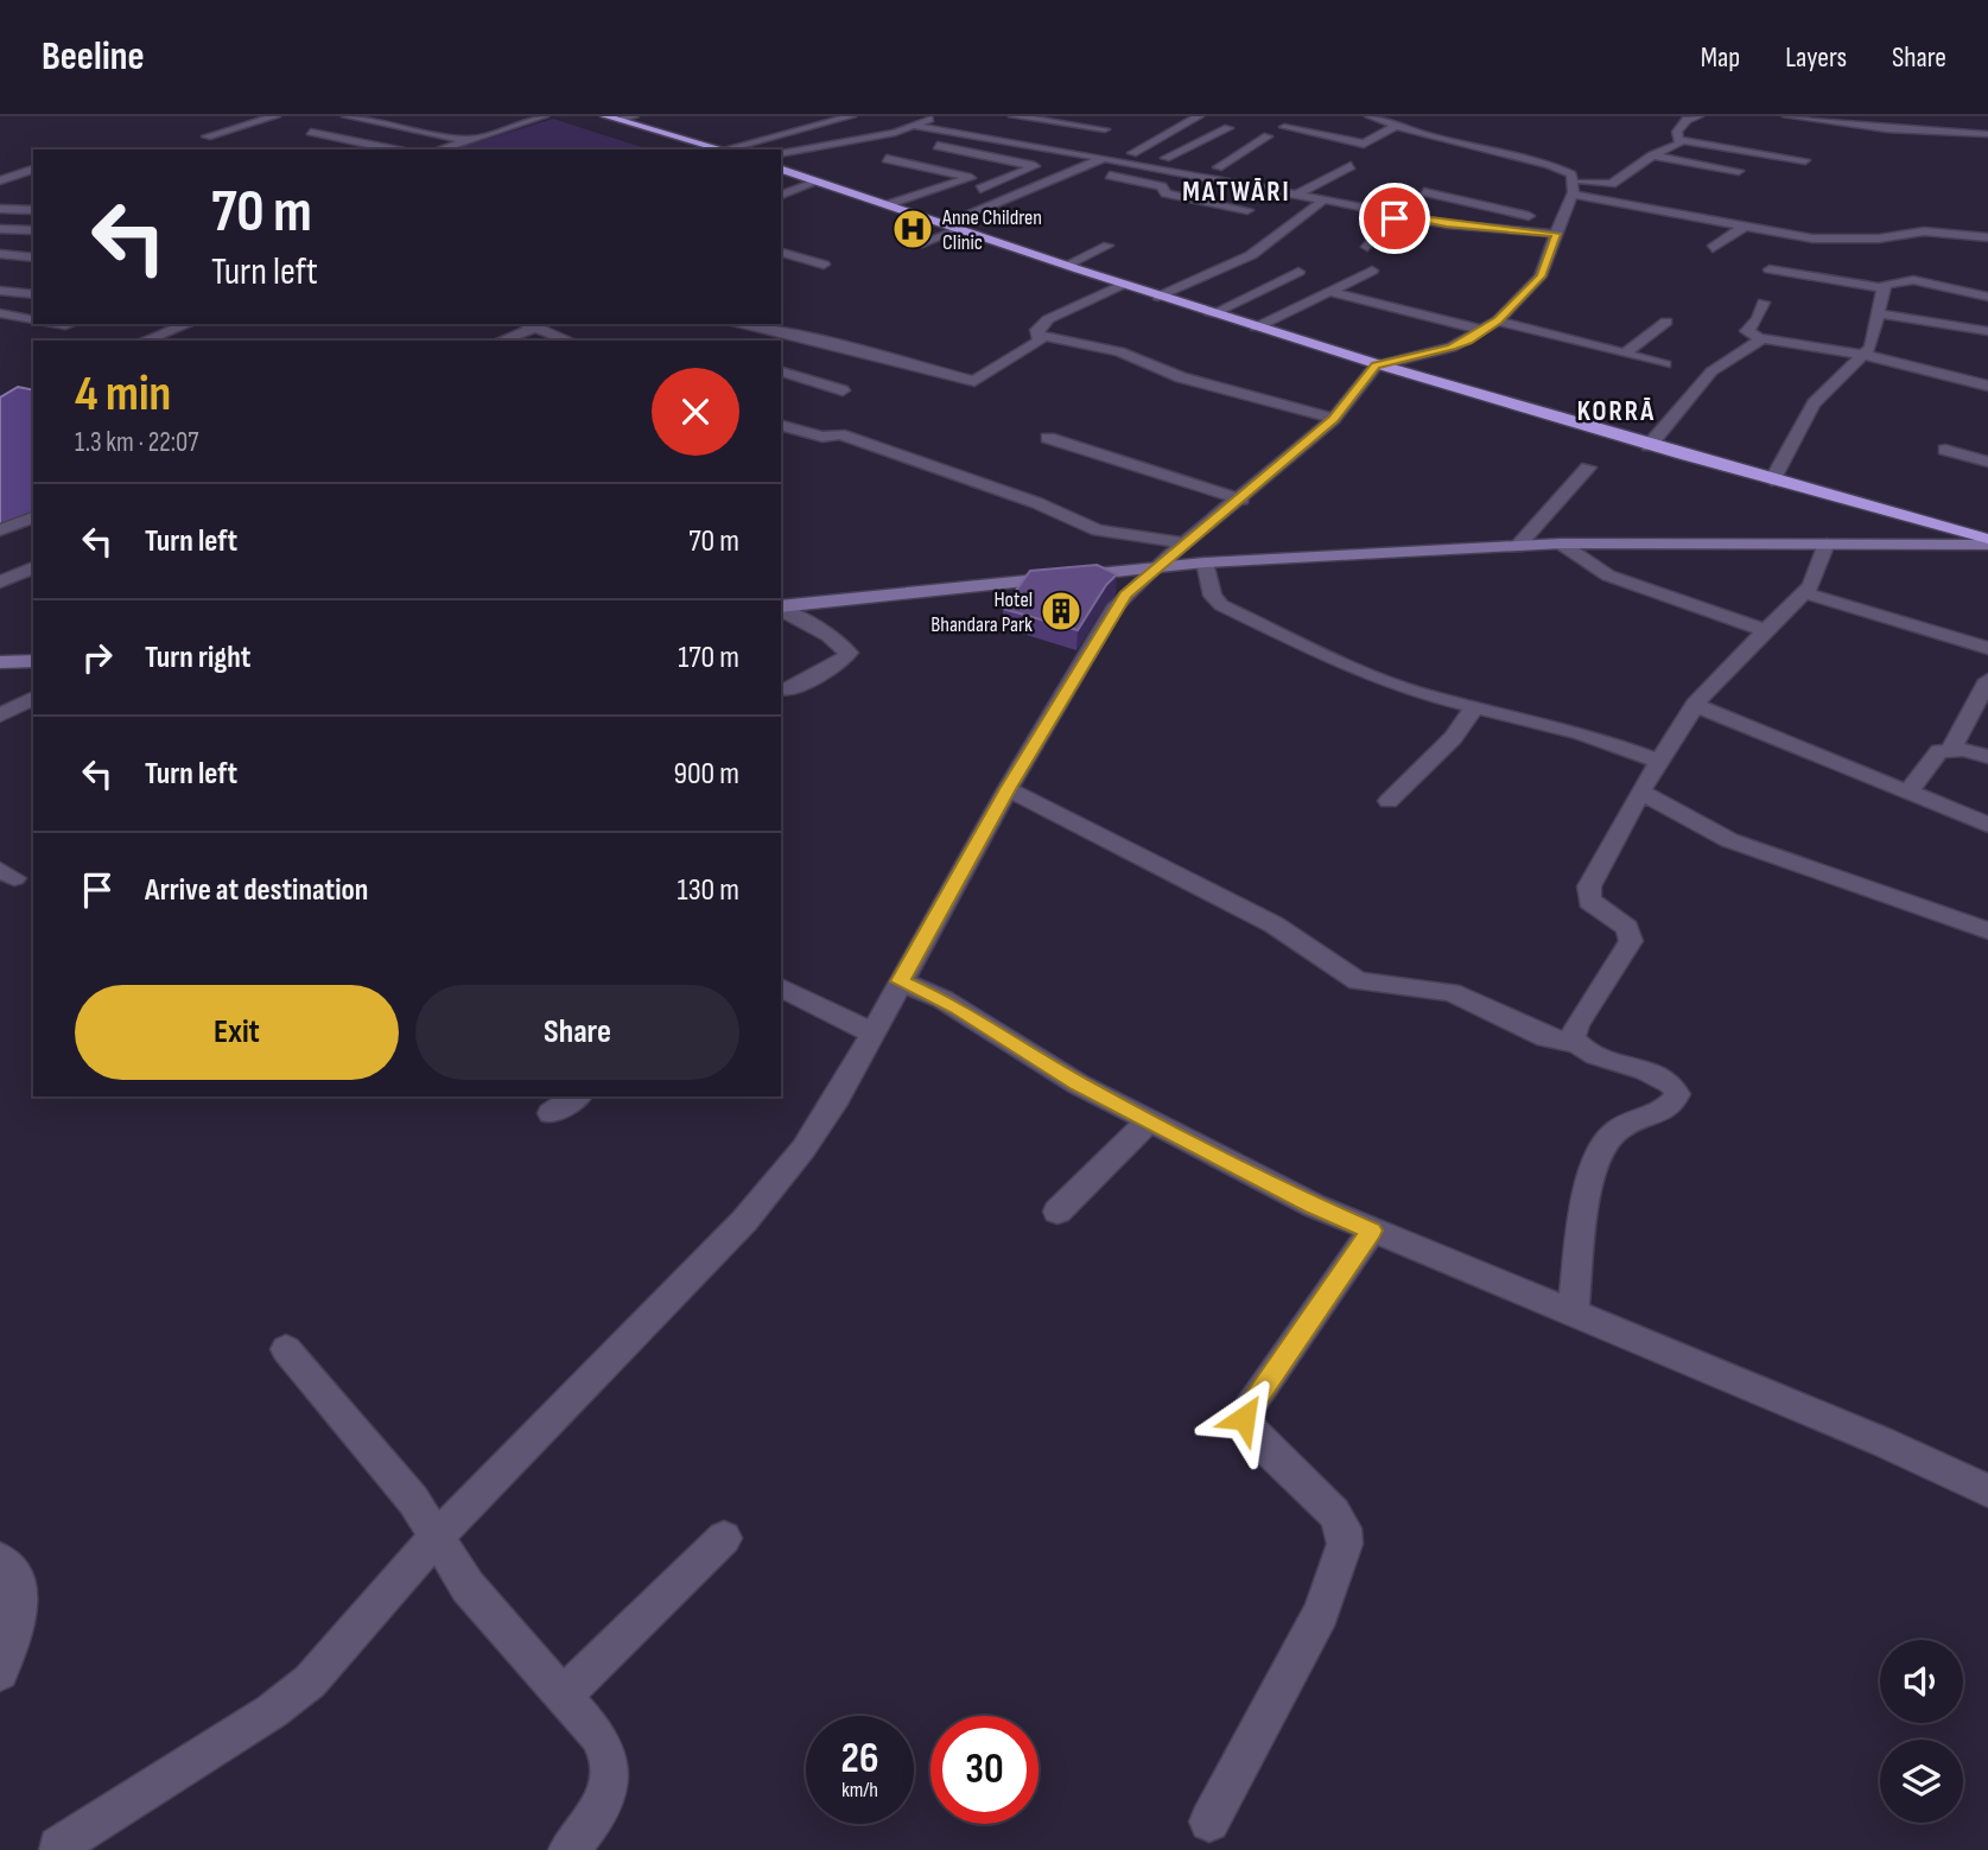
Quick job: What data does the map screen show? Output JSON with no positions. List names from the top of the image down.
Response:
{
  "districts": ["MATWĀRI", "KORRĀ"],
  "places": {
    "hospital": ["Anne Children Clinic"],
    "building": ["Hotel Bhandara Park"]
  },
  "page": {
    "header": "Beeline",
    "nav": ["Map", "Layers", "Share"],
    "turn": ["70 m", "Turn left"],
    "heading": ["4 min", "1.3 km · 22:07"],
    "list": [
      {
        "name": "Turn left",
        "value": "70 m"
      },
      {
        "name": "Turn right",
        "value": "170 m"
      },
      {
        "name": "Turn left",
        "value": "900 m"
      },
      {
        "name": "Arrive at destination",
        "value": "130 m"
      }
    ],
    "buttons": ["Exit", "Share"],
    "speed": "26 km/h",
    "limit": "30"
  }
}
